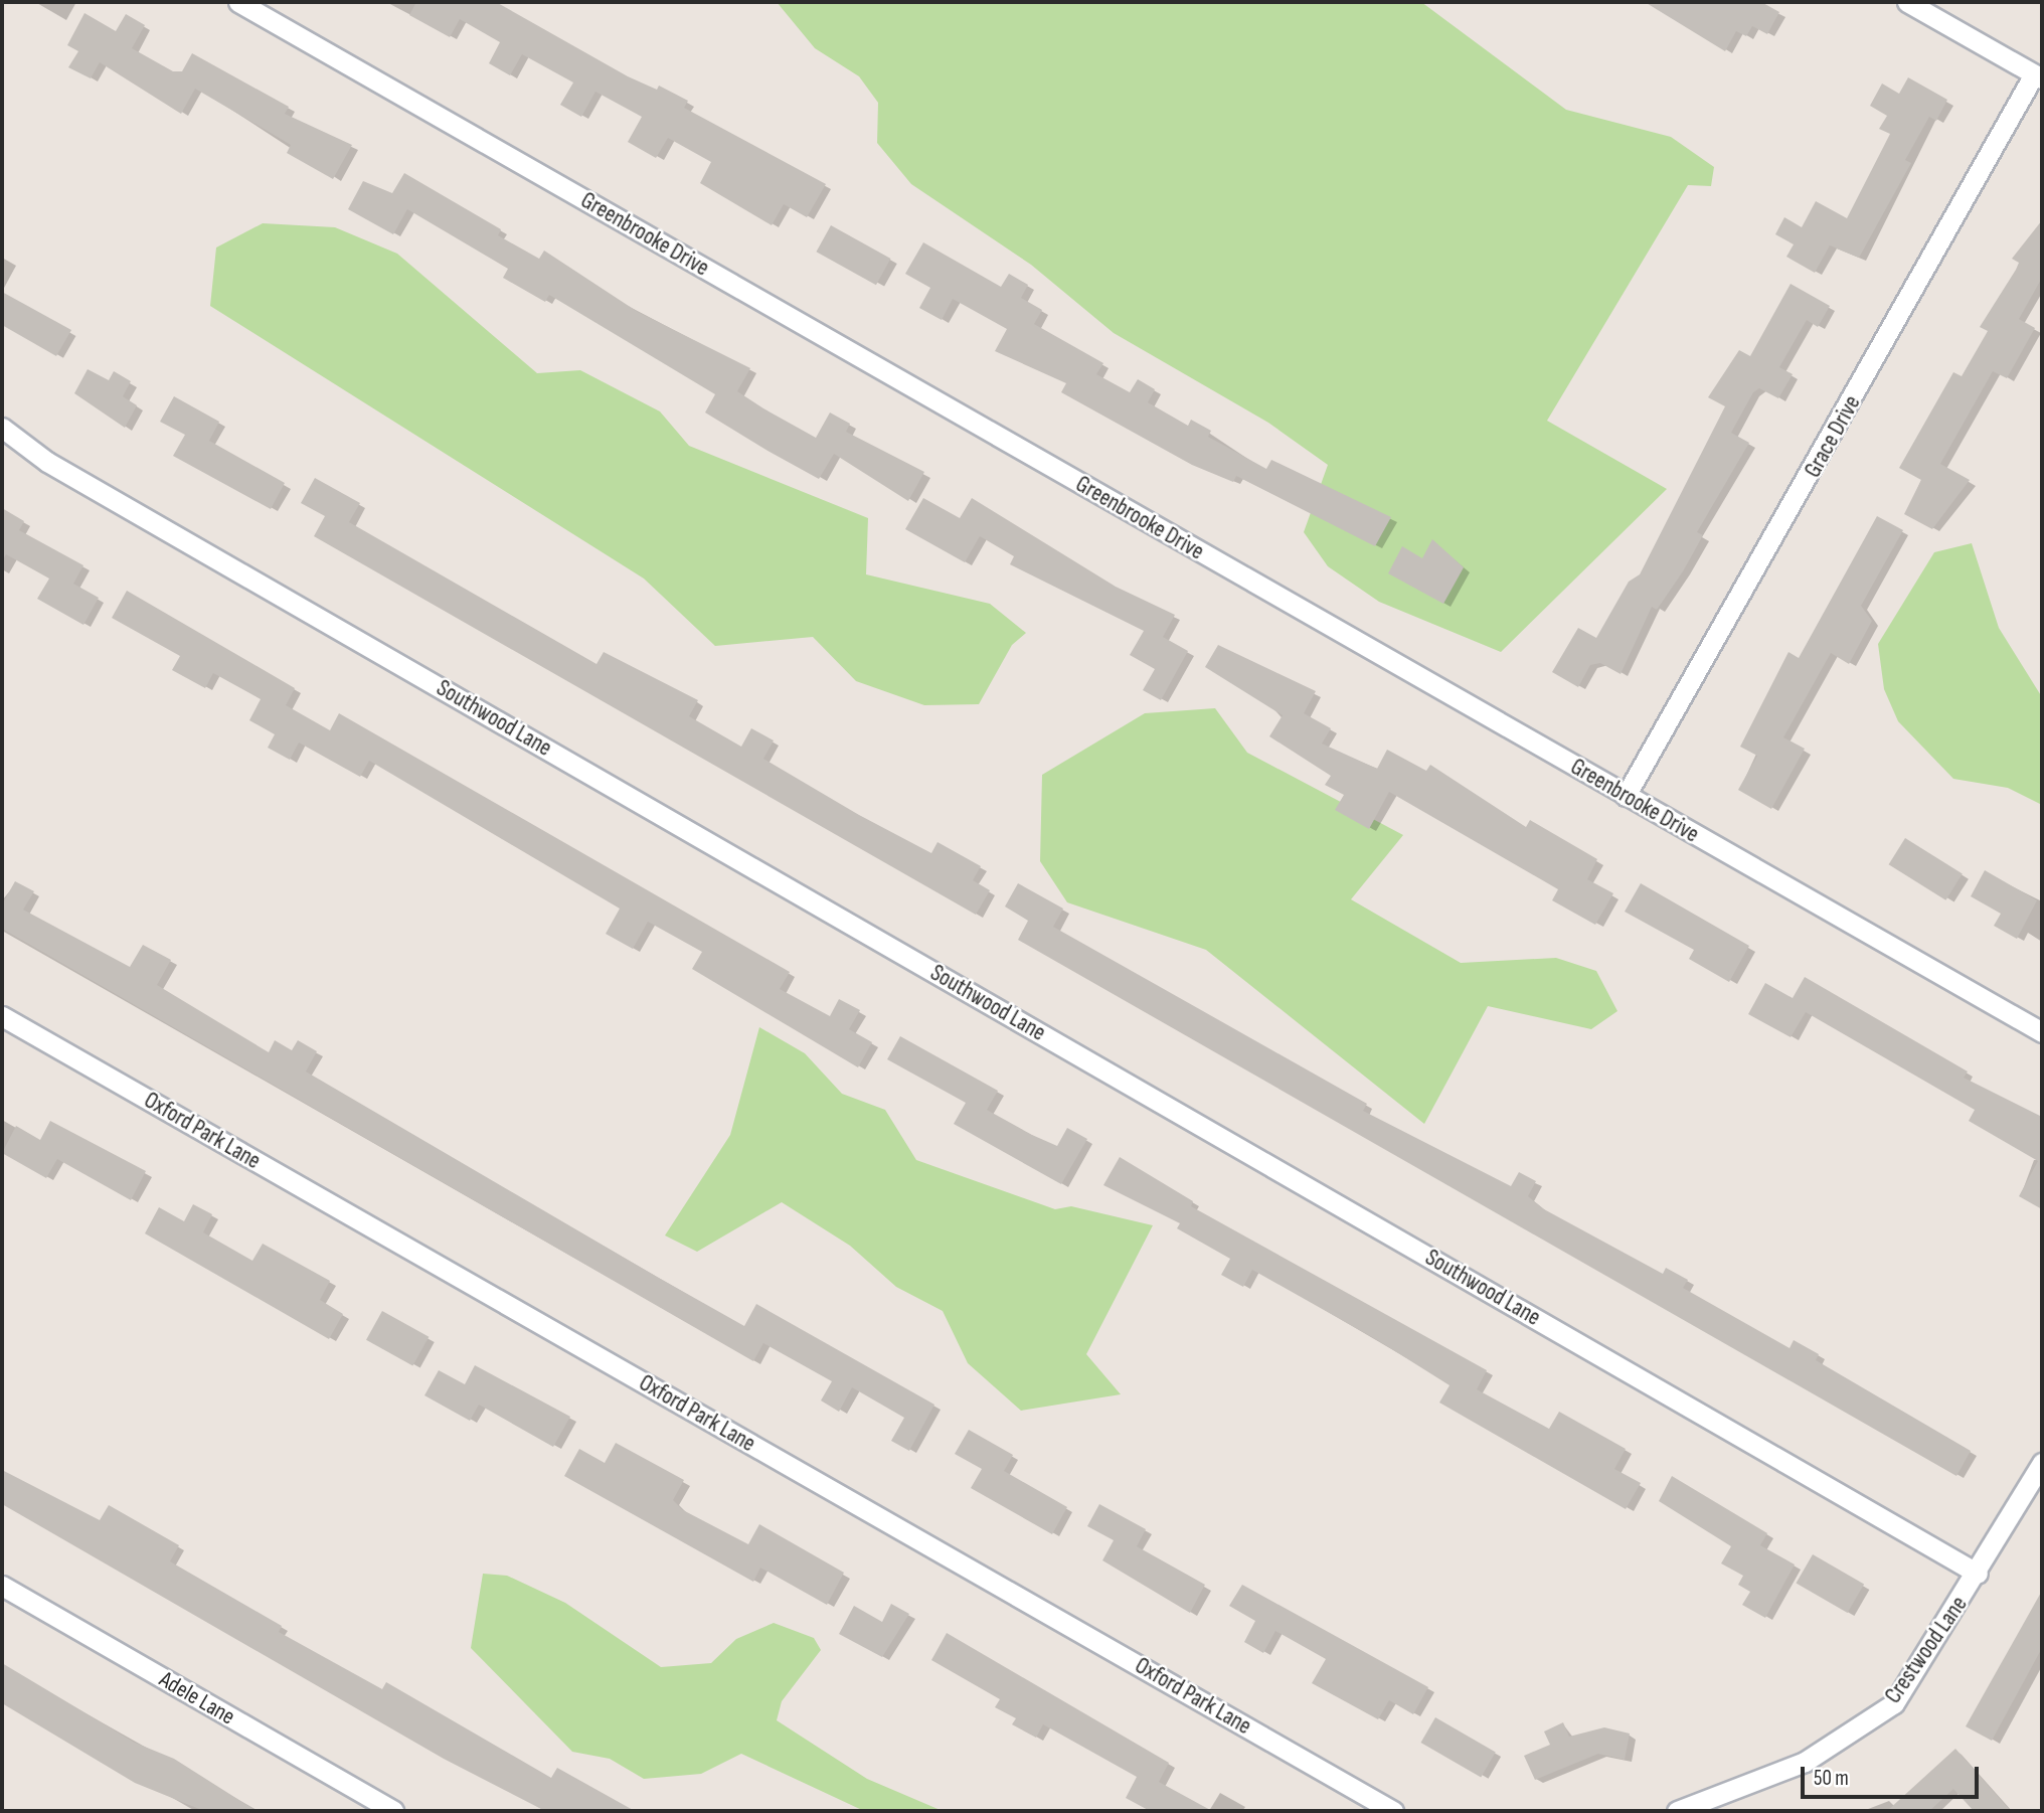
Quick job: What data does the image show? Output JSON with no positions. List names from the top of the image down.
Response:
{
  "streets": {
    "street": [
      "Greenbrooke Drive",
      "Grace Drive",
      "Southwood Lane",
      "Oxford Park Lane",
      "Crestwood Lane",
      "Adele Lane"
    ]
  },
  "crossings": [
    ["Greenbrooke Drive", "Grace Drive"],
    ["Southwood Lane", "Crestwood Lane"]
  ],
  "scale_bar": "50 m"
}
